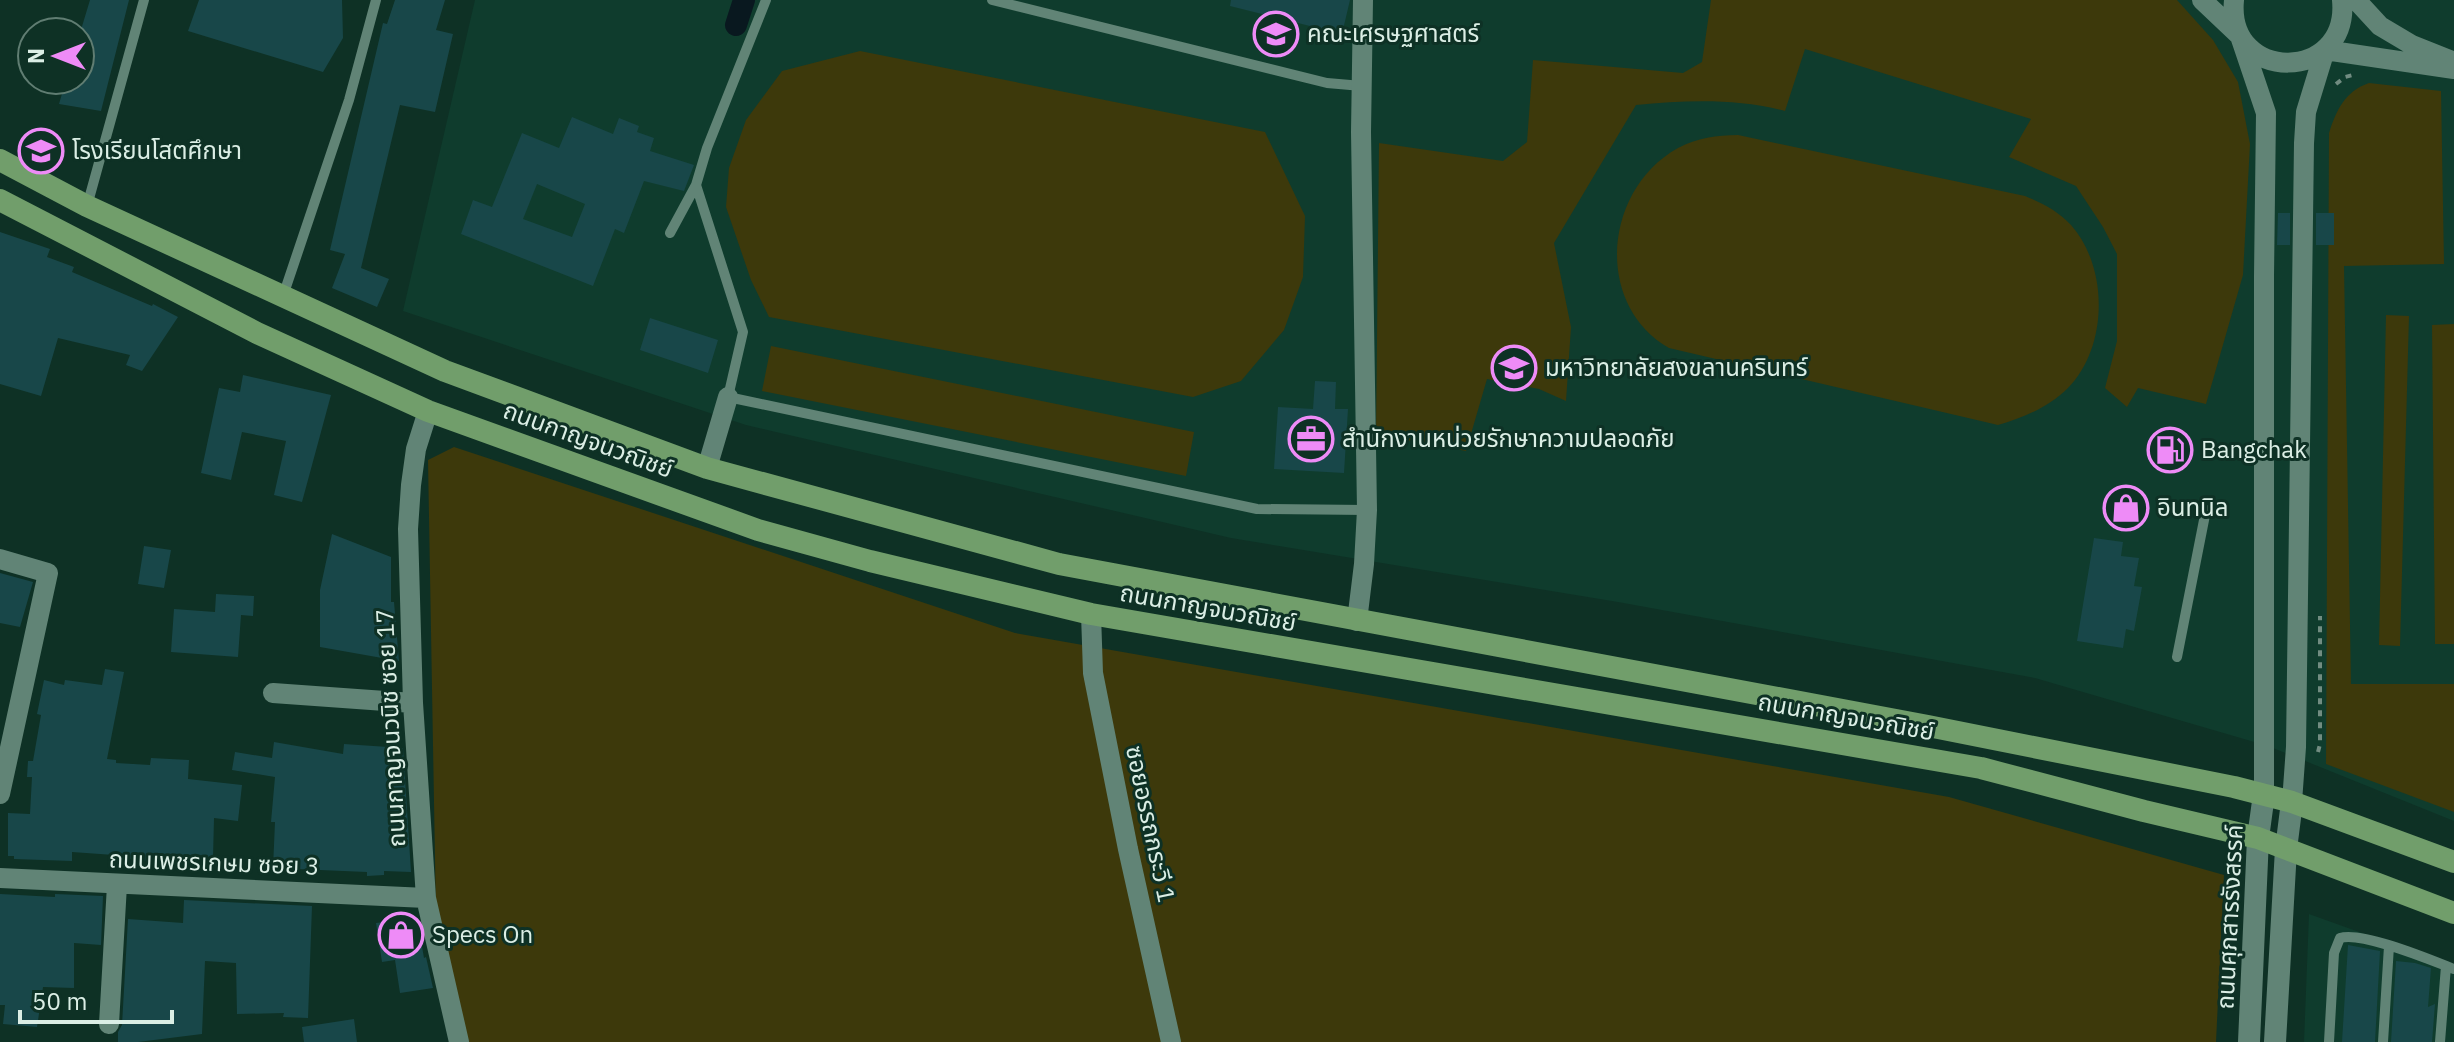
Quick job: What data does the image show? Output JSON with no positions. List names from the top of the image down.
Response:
{
  "streets": {
    "main road": ["ถนนกาญจนวณิชย์"],
    "street": [
      "ถนนกาญจนวนิช ซอย 17",
      "ซอยอรรถกระวี 1",
      "ถนนเพชรเกษม ซอย 3",
      "ถนนศุภสารรังสรรค์"
    ]
  },
  "crossings": [
    ["ถนนกาญจนวณิชย์", "ถนนกาญจนวนิช ซอย 17"],
    ["ถนนกาญจนวณิชย์", "ซอยอรรถกระวี 1"],
    ["ถนนกาญจนวณิชย์", "ถนนศุภสารรังสรรค์"],
    ["ถนนกาญจนวนิช ซอย 17", "ถนนเพชรเกษม ซอย 3"]
  ],
  "places": {
    "school or university": ["คณะเศรษฐศาสตร์", "โรงเรียนโสตศึกษา", "มหาวิทยาลัยสงขลานครินทร์"],
    "office": ["สำนักงานหน่วยรักษาความปลอดภัย"],
    "fuel station": ["Bangchak"],
    "shop": ["อินทนิล", "Specs On"]
  },
  "scale_bar": "50 m",
  "north": "left"
}
